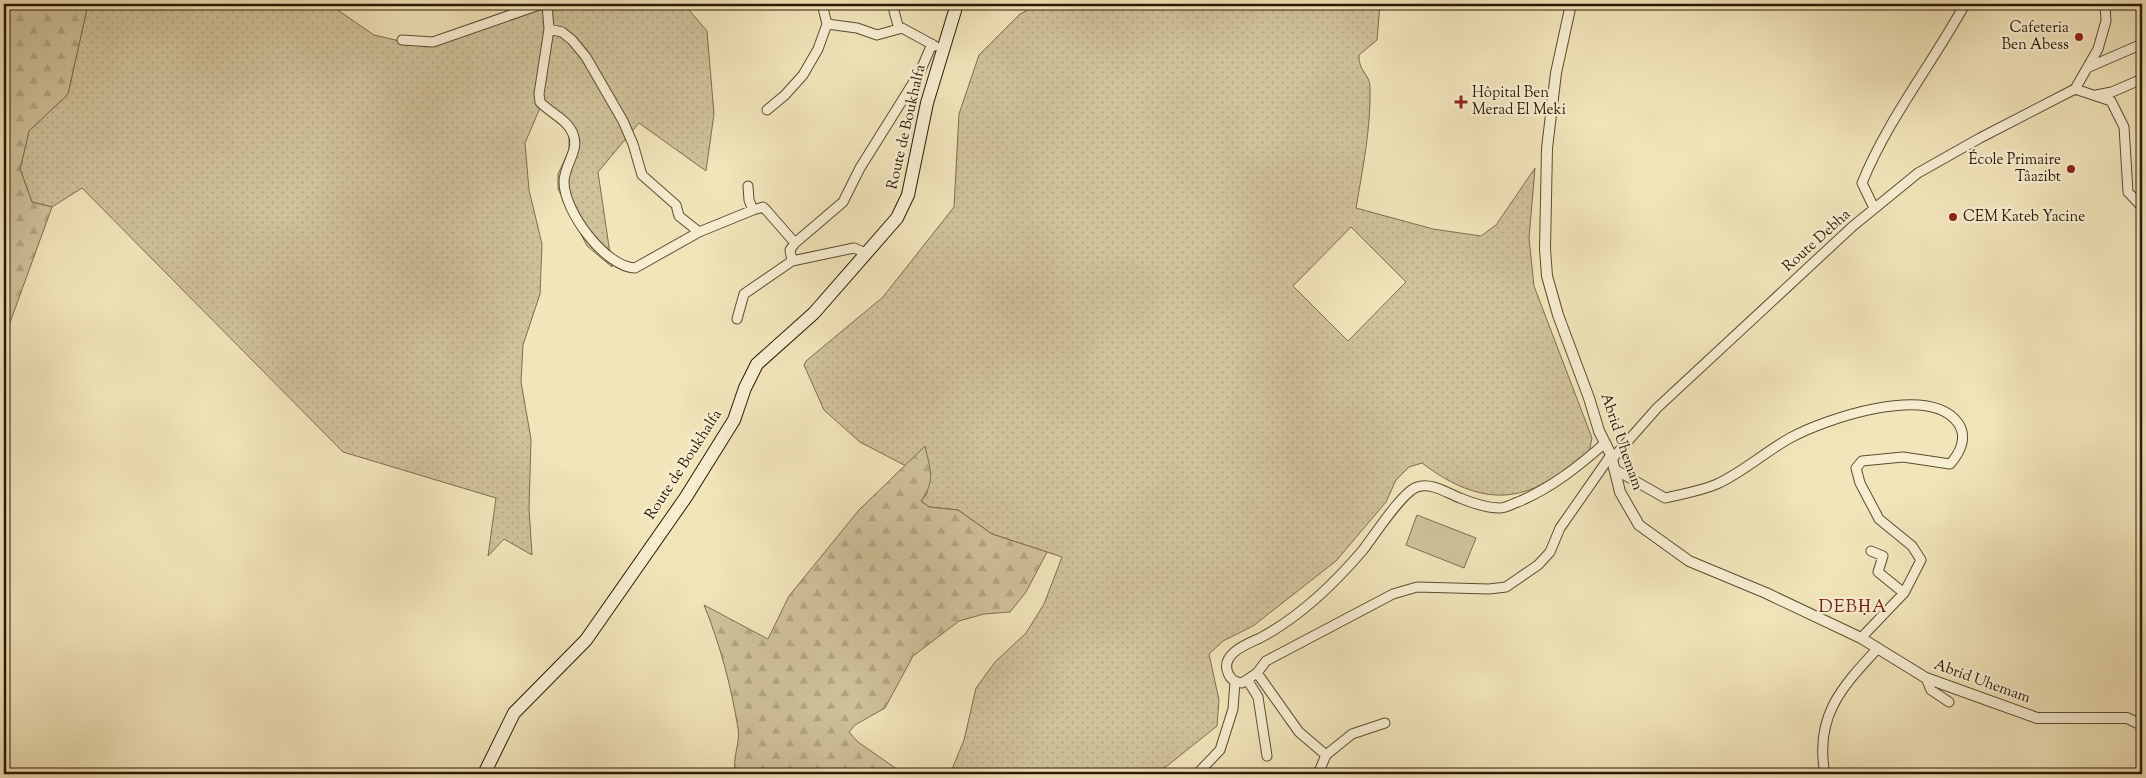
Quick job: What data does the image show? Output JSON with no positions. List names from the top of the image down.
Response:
{
  "streets": {
    "main road": ["Route de Boukhalfa"],
    "street": ["Route Debha", "Abrid Uhemam"]
  },
  "crossings": [
    ["Route Debha", "Abrid Uhemam"]
  ],
  "districts": ["DEBḤA"],
  "places": {
    "other": ["Cafeteria Ben Abess", "École Primaire Tâazibt", "CEM Kateb Yacine"],
    "health": ["Hôpital Ben Merad El Meki"]
  }
}
